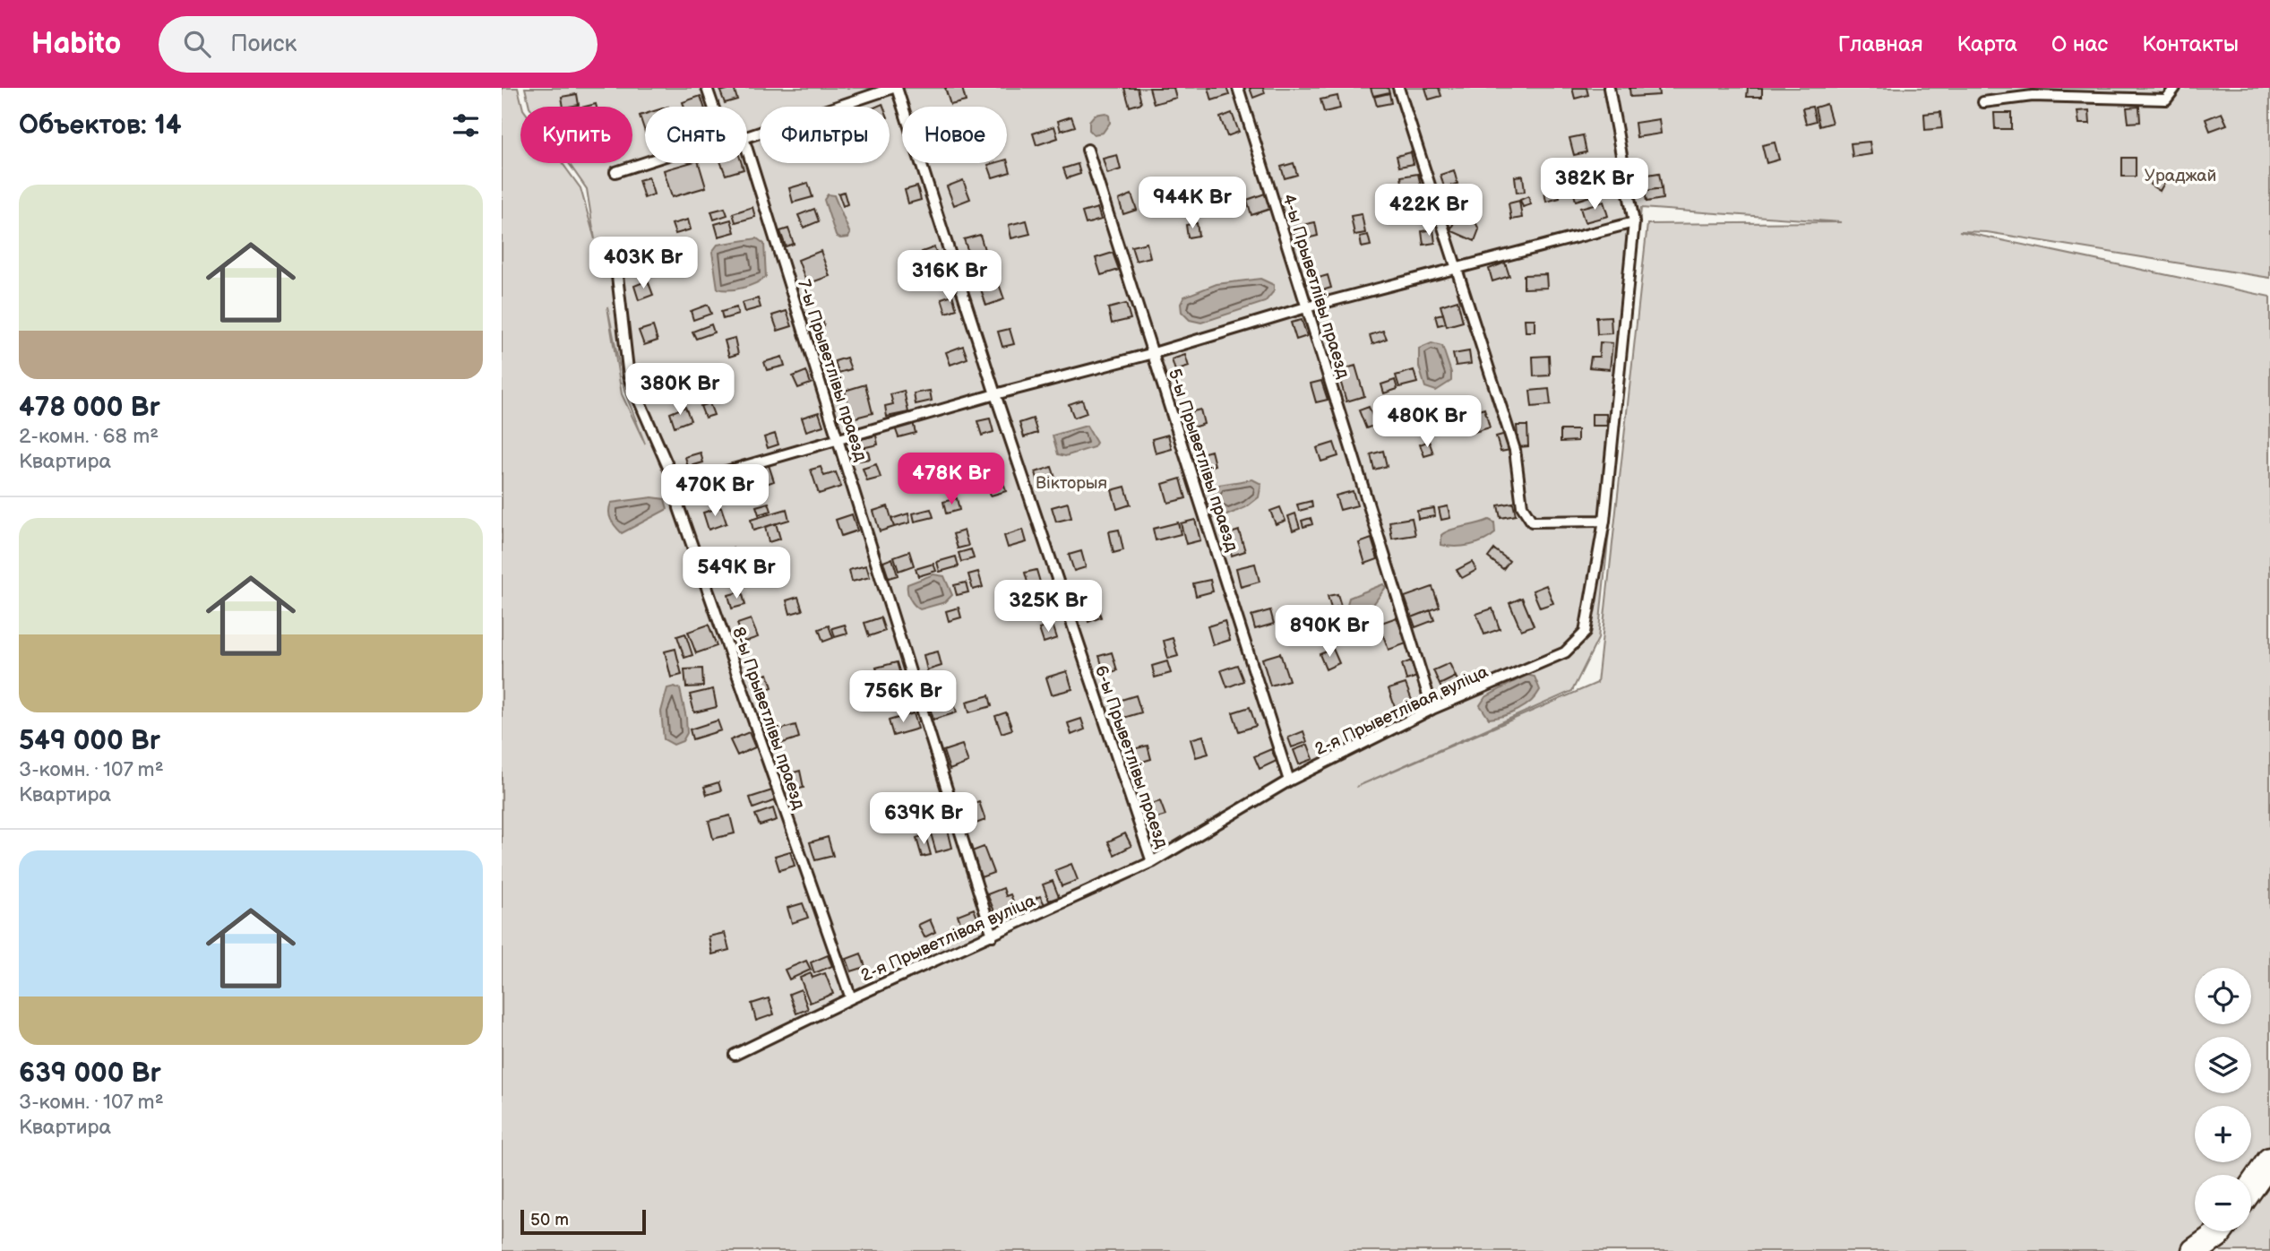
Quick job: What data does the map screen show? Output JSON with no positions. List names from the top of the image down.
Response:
{
  "streets": {
    "lane": [
      "4-ы Прыветлівы праезд",
      "7-ы Прыветлівы праезд",
      "5-ы Прыветлівы праезд",
      "2-я Прыветлівая вуліца",
      "8-ы Прыветлівы праезд",
      "6-ы Прыветлівы праезд"
    ]
  },
  "crossings": [
    ["4-ы Прыветлівы праезд", "2-я Прыветлівая вуліца"],
    ["7-ы Прыветлівы праезд", "2-я Прыветлівая вуліца"],
    ["5-ы Прыветлівы праезд", "2-я Прыветлівая вуліца"],
    ["2-я Прыветлівая вуліца", "8-ы Прыветлівы праезд"],
    ["2-я Прыветлівая вуліца", "6-ы Прыветлівы праезд"]
  ],
  "parks": ["Ураджай", "Вікторыя"],
  "scale_bar": "50 m",
  "page": {
    "header": "Habito",
    "search": "Поиск",
    "nav": [
      "Главная",
      "Карта",
      "О нас",
      "Контакты"
    ],
    "heading": "Объектов: 14",
    "chip": [
      "Купить",
      "Снять",
      "Фильтры",
      "Новое"
    ],
    "price": [
      "382K Br",
      "944K Br",
      "422K Br",
      "403K Br",
      "316K Br",
      "380K Br",
      "480K Br",
      "478K Br",
      "470K Br",
      "549K Br",
      "325K Br",
      "890K Br",
      "756K Br",
      "639K Br"
    ],
    "list": [
      {
        "name": "478 000 Br",
        "note": "2-комн. · 68 m² · Квартира"
      },
      {
        "name": "549 000 Br",
        "note": "3-комн. · 107 m² · Квартира"
      },
      {
        "name": "639 000 Br",
        "note": "3-комн. · 107 m² · Квартира"
      }
    ],
    "map_buttons": ["+", "−"],
    "scale": "50 m"
  }
}
